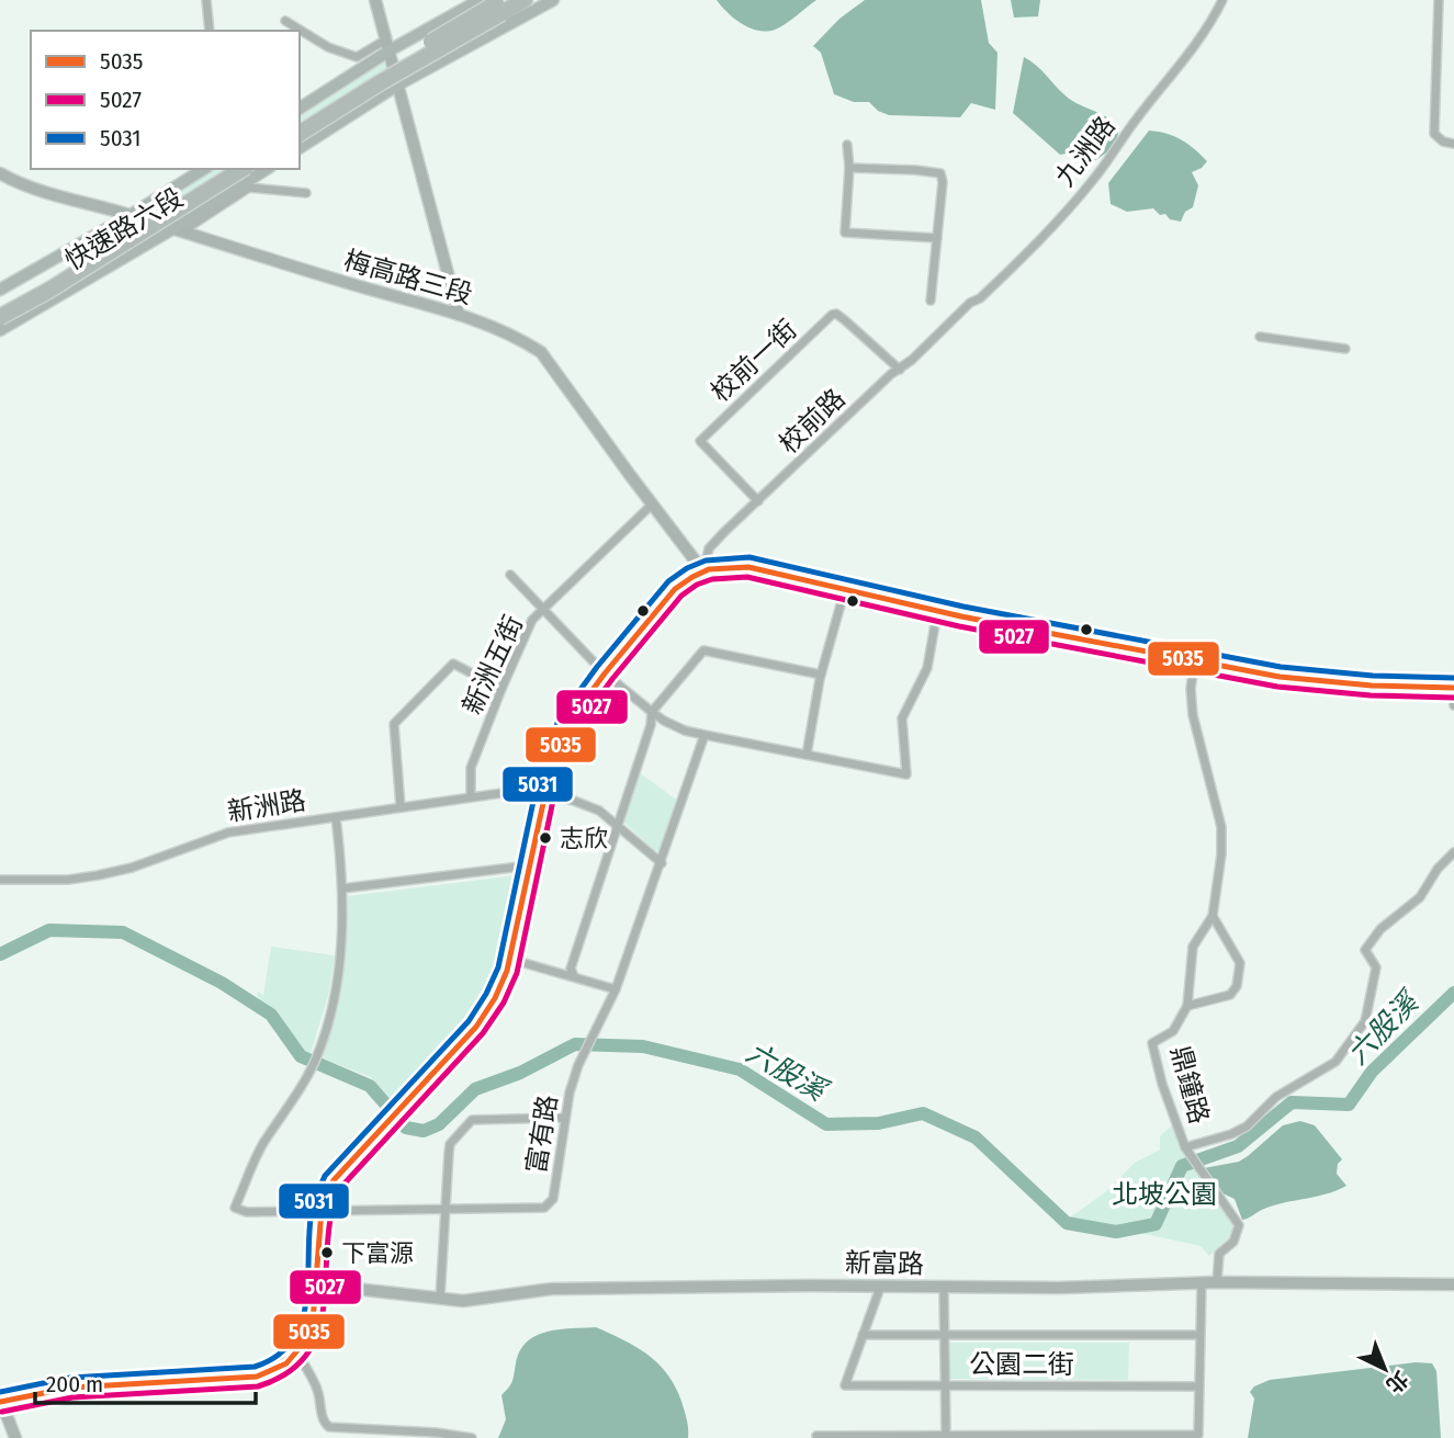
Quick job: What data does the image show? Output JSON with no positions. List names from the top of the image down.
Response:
{
  "streets": {
    "main road": ["快速路六段"],
    "street": [
      "九洲路",
      "梅高路三段",
      "校前一街",
      "校前路",
      "新洲五街",
      "新洲路",
      "鼎鐘路",
      "富有路",
      "新富路",
      "公園二街"
    ]
  },
  "crossings": [
    ["九洲路", "校前路"],
    ["快速路六段", "梅高路三段"],
    ["梅高路三段", "校前路"],
    ["梅高路三段", "新洲五街"],
    ["校前一街", "校前路"],
    ["新洲五街", "新洲路"],
    ["新洲路", "富有路"],
    ["鼎鐘路", "新富路"]
  ],
  "water": ["六股溪"],
  "parks": ["北坡公園"],
  "places": ["志欣", "下富源"],
  "lines": ["transit line 5031", "transit line 5035", "transit line 5027"],
  "legend": ["5035", "5027", "5031"],
  "scale_bar": "200 m",
  "north": "bottom right"
}
